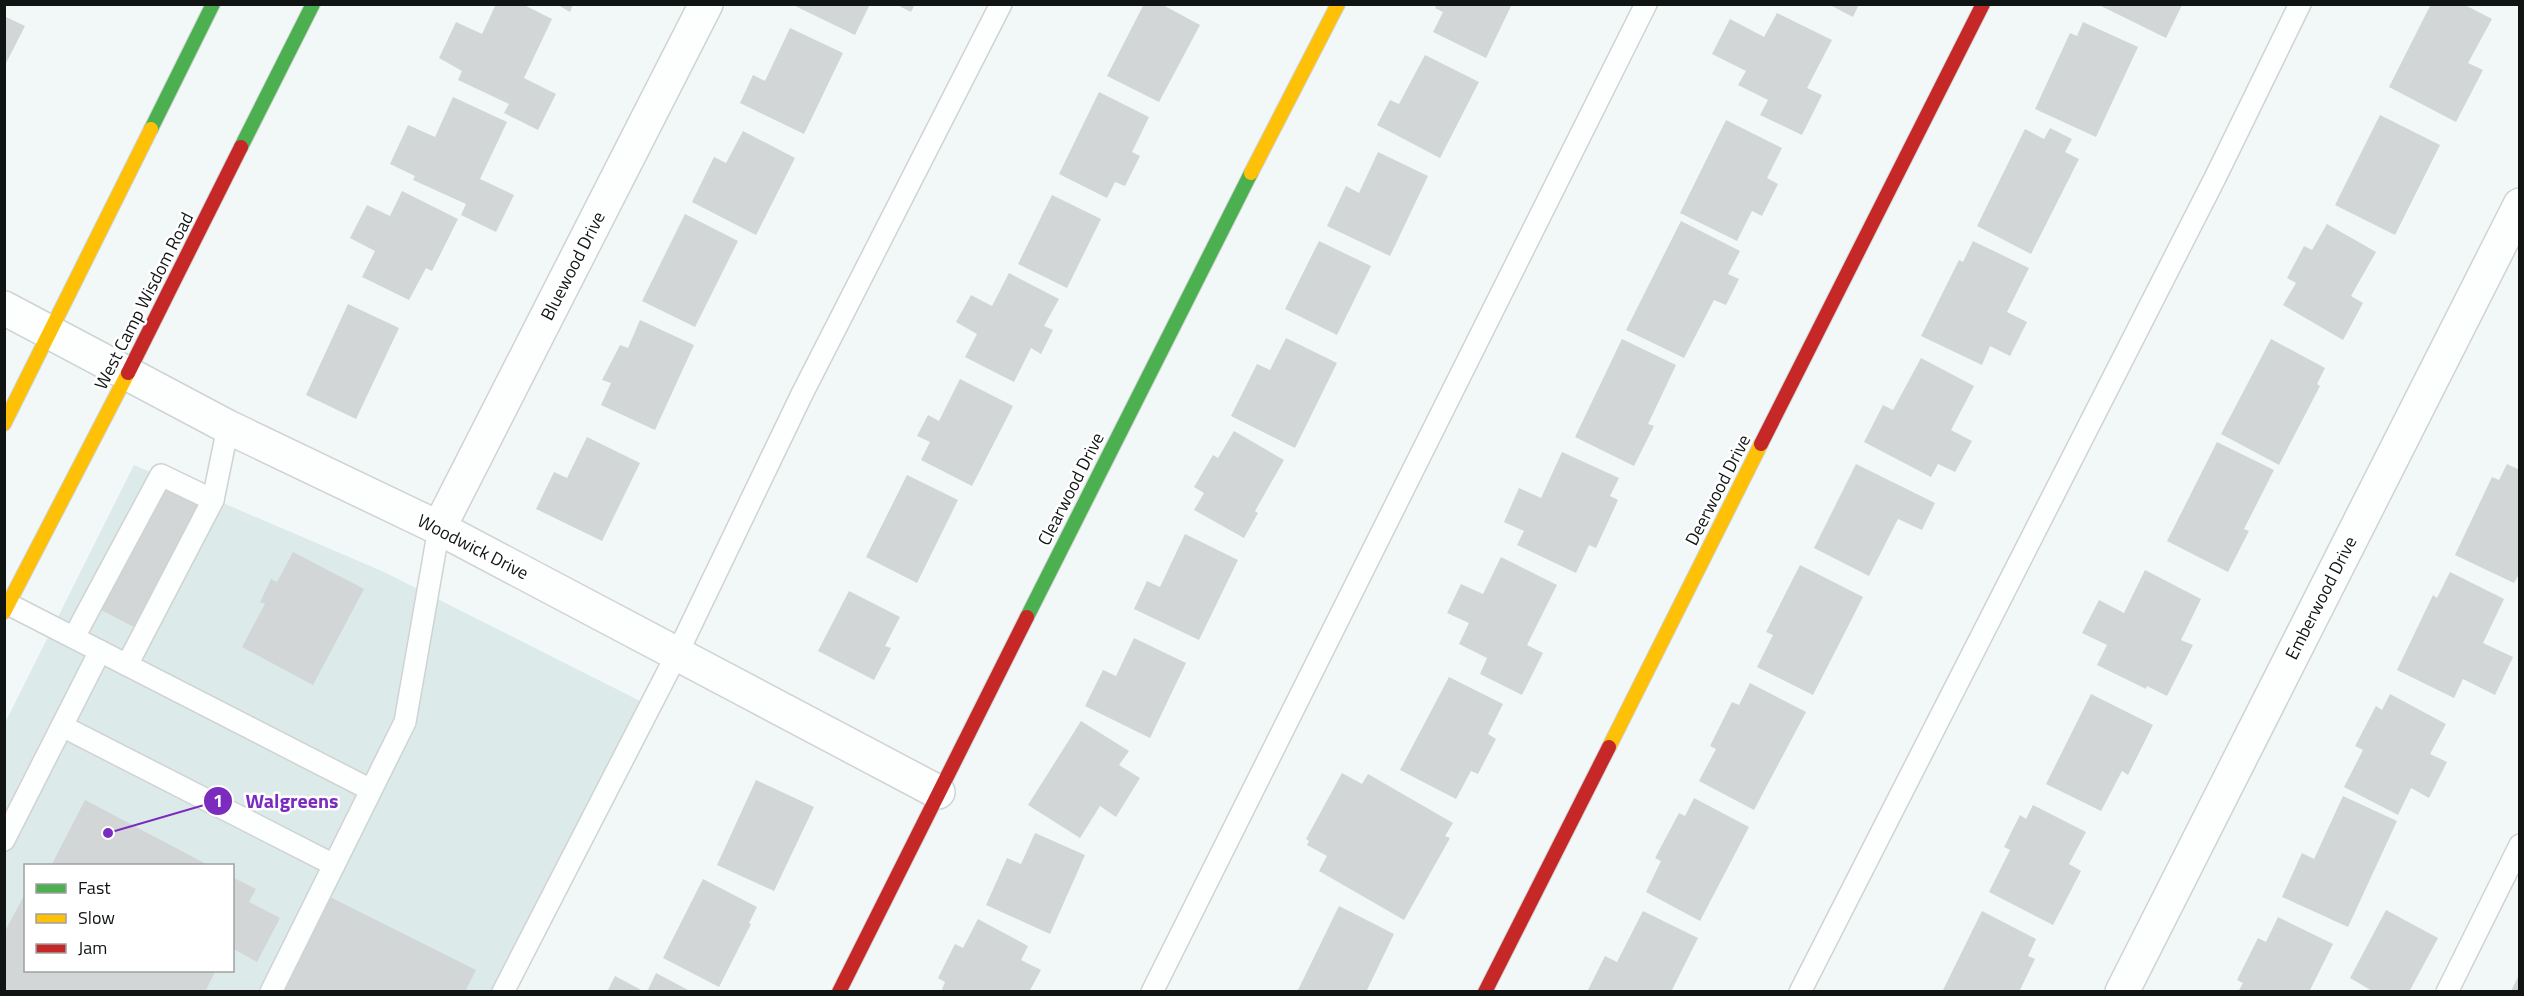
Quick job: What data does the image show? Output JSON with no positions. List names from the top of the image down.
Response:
{
  "streets": {
    "street": [
      "Bluewood Drive",
      "West Camp Wisdom Road",
      "Clearwood Drive",
      "Deerwood Drive",
      "Woodwick Drive",
      "Emberwood Drive"
    ]
  },
  "crossings": [
    ["Bluewood Drive", "Woodwick Drive"],
    ["West Camp Wisdom Road", "Woodwick Drive"],
    ["Clearwood Drive", "Woodwick Drive"]
  ],
  "places": ["Walgreens"],
  "legend": ["Fast", "Slow", "Jam"]
}
